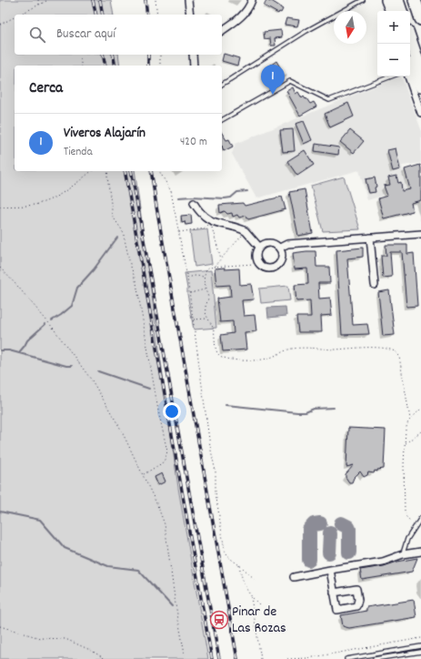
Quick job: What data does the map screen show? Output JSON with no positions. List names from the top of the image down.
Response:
{
  "places": {
    "station": ["Pinar de Las Rozas"]
  },
  "north": "bottom",
  "page": {
    "map_buttons": ["+", "−"],
    "search": "Buscar aquí",
    "pins": "1",
    "heading": "Cerca",
    "list": [
      {
        "mark": "1",
        "name": "Viveros Alajarín",
        "note": "Tienda",
        "value": "420 m"
      }
    ]
  }
}
